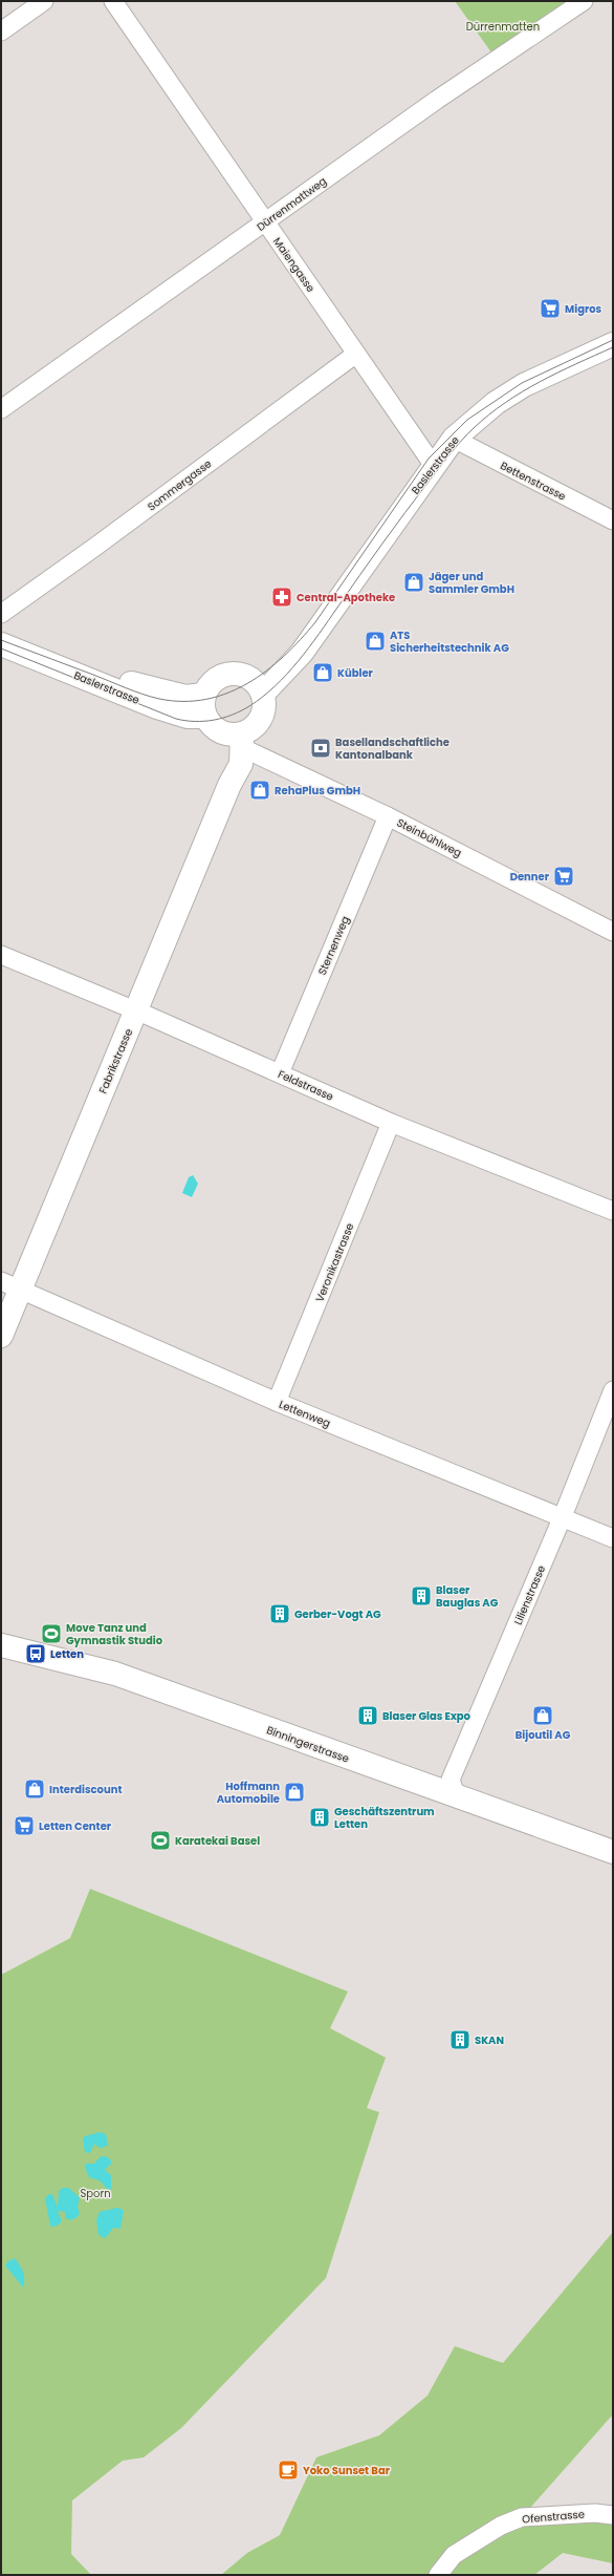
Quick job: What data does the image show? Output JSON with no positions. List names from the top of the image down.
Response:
{
  "streets": {
    "street": [
      "Dürrenmattweg",
      "Maiengasse",
      "Baslerstrasse",
      "Bettenstrasse",
      "Sommergasse",
      "Steinbühlweg",
      "Sternenweg",
      "Fabrikstrasse",
      "Feldstrasse",
      "Veronikastrasse",
      "Lettenweg",
      "Lilienstrasse",
      "Binningerstrasse",
      "Ofenstrasse"
    ]
  },
  "crossings": [
    ["Dürrenmattweg", "Maiengasse"],
    ["Maiengasse", "Baslerstrasse"],
    ["Maiengasse", "Sommergasse"],
    ["Baslerstrasse", "Bettenstrasse"],
    ["Baslerstrasse", "Steinbühlweg"],
    ["Baslerstrasse", "Fabrikstrasse"],
    ["Steinbühlweg", "Sternenweg"],
    ["Steinbühlweg", "Fabrikstrasse"],
    ["Sternenweg", "Feldstrasse"],
    ["Fabrikstrasse", "Feldstrasse"],
    ["Fabrikstrasse", "Lettenweg"],
    ["Feldstrasse", "Veronikastrasse"],
    ["Veronikastrasse", "Lettenweg"],
    ["Lettenweg", "Lilienstrasse"],
    ["Lilienstrasse", "Binningerstrasse"]
  ],
  "parks": ["Dürrenmatten", "Sporn"],
  "places": {
    "supermarket": ["Migros", "Denner", "Letten Center"],
    "shop": [
      "Jäger und Sammler GmbH",
      "ATS Sicherheitstechnik AG",
      "Kübler",
      "RehaPlus GmbH",
      "Bijoutil AG",
      "Interdiscount",
      "Hoffmann Automobile"
    ],
    "pharmacy": ["Central-Apotheke"],
    "bank": ["Basellandschaftliche Kantonalbank"],
    "building": [
      "Blaser Bauglas AG",
      "Gerber-Vogt AG",
      "Blaser Glas Expo",
      "Geschäftszentrum Letten",
      "SKAN"
    ],
    "sports": ["Move Tanz und Gymnastik Studio", "Karatekai Basel"],
    "bus stop": ["Letten"],
    "cafe": ["Yoko Sunset Bar"]
  }
}
